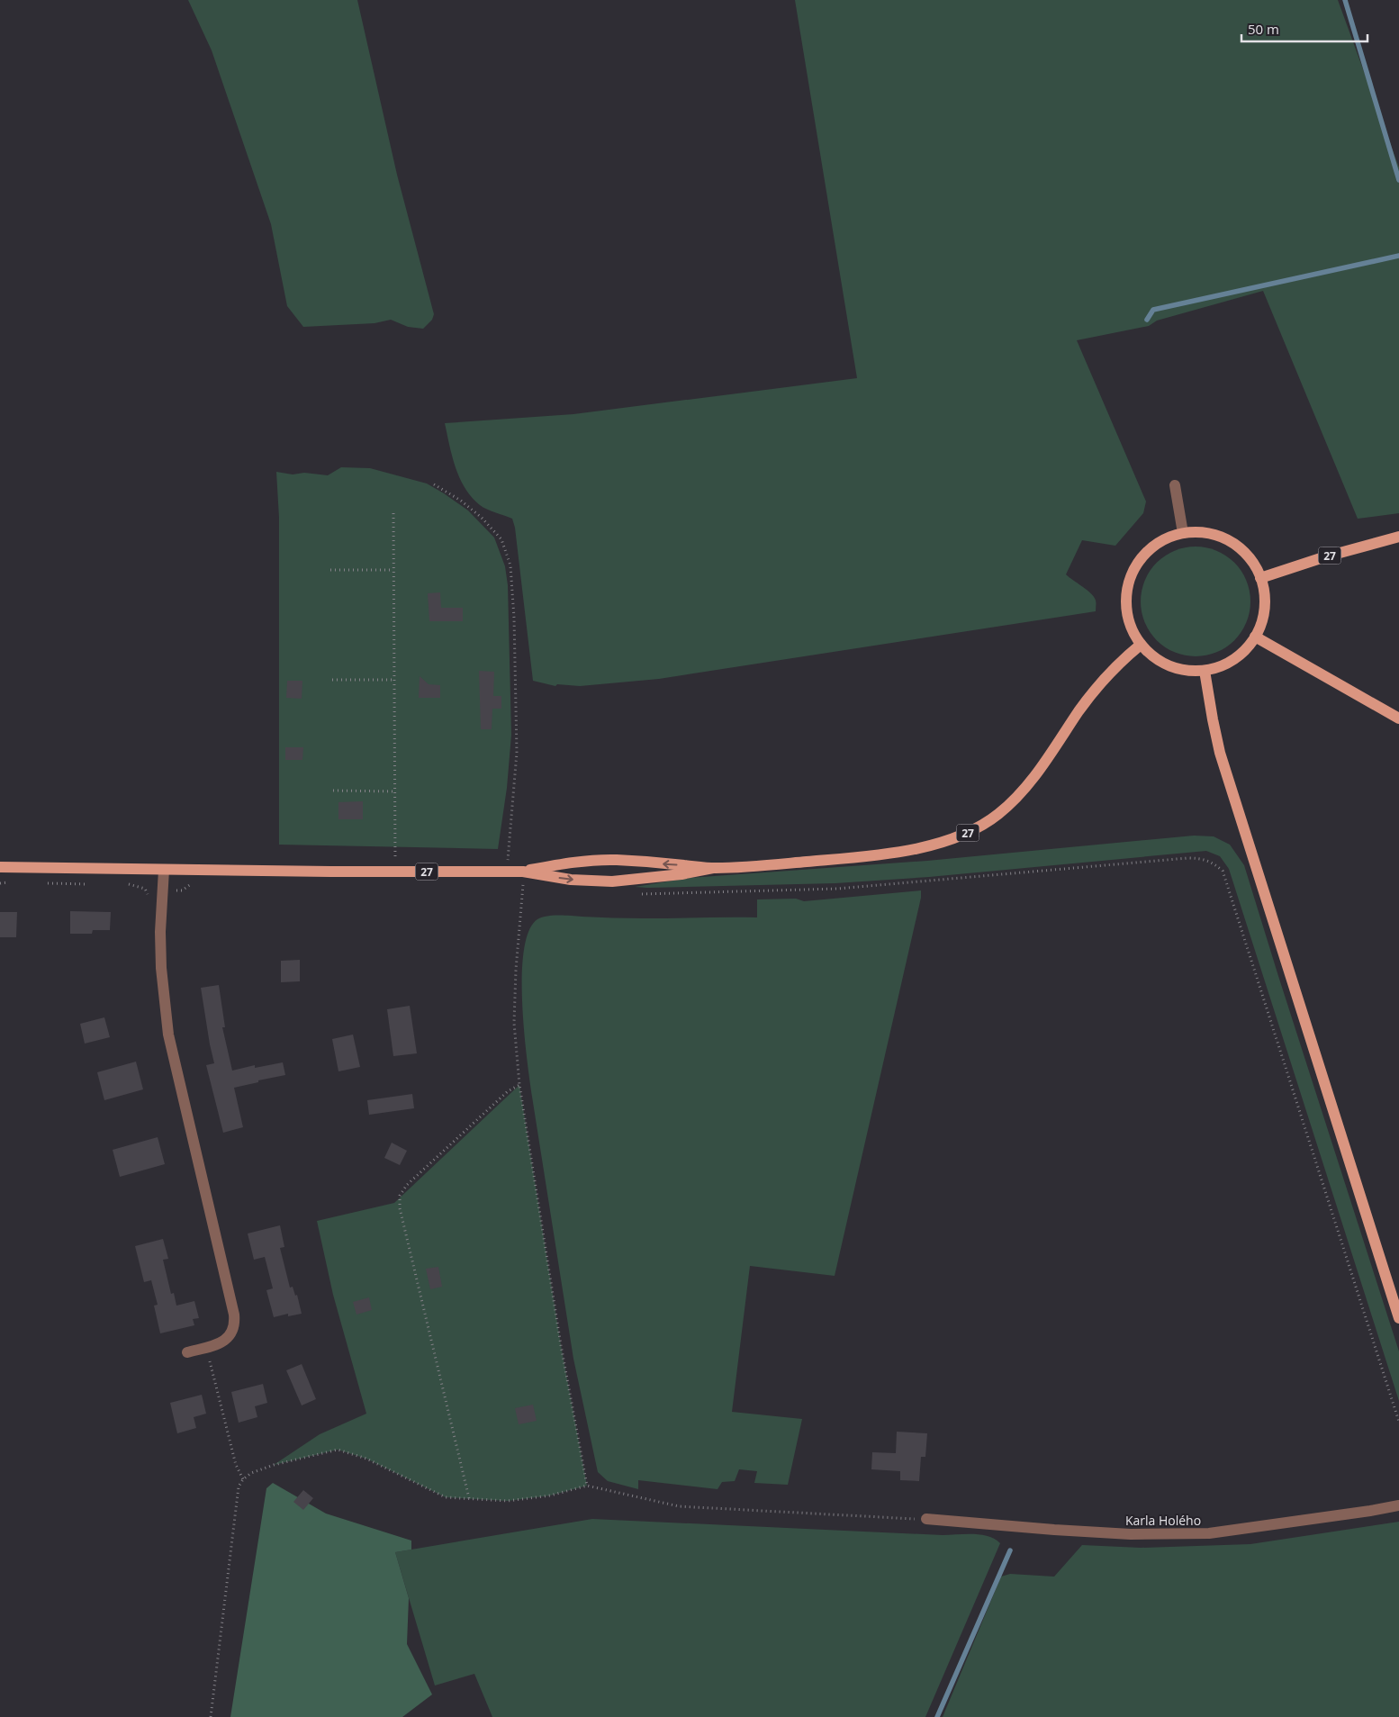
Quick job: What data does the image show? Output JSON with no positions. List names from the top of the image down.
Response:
{
  "streets": {
    "main road": ["27"],
    "street": ["Karla Holého"]
  },
  "scale_bar": "50 m"
}
